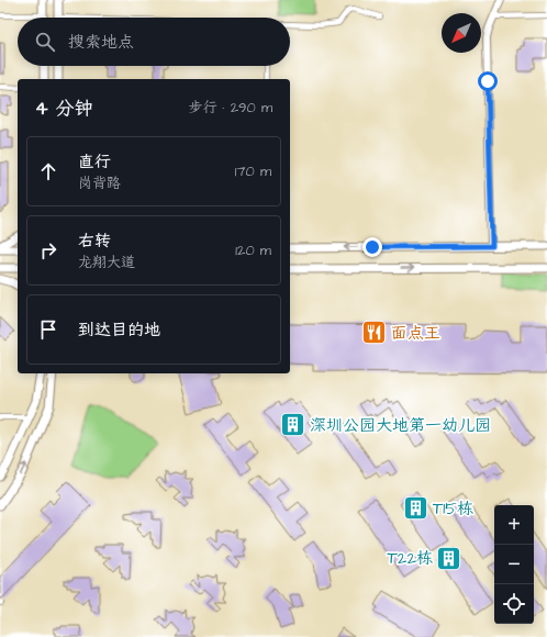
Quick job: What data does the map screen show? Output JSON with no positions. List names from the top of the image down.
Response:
{
  "places": {
    "restaurant": ["面点王"],
    "building": ["深圳公园大地第一幼儿园", "T15栋", "T22栋"]
  },
  "north": "bottom left",
  "page": {
    "search": "搜索地点",
    "heading": ["4 分钟", "步行 · 290 m"],
    "list": [
      ["直行", "岗背路", "170 m"],
      ["右转", "龙翔大道", "120 m"],
      "到达目的地"
    ],
    "map_buttons": ["+", "−"]
  }
}
